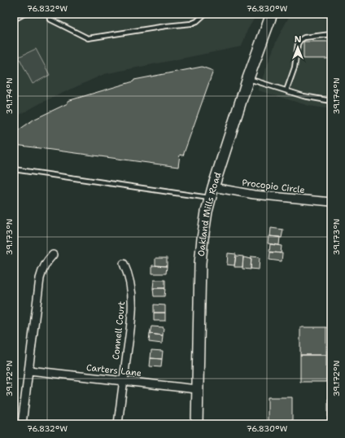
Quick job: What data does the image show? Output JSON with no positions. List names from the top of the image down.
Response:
{
  "streets": {
    "street": [
      "Procopio Circle",
      "Oakland Mills Road",
      "Connell Court",
      "Carters Lane"
    ]
  },
  "crossings": [
    ["Procopio Circle", "Oakland Mills Road"],
    ["Oakland Mills Road", "Carters Lane"],
    ["Connell Court", "Carters Lane"]
  ],
  "north": "top",
  "coordinates": [
    "76.832°W",
    "76.830°W",
    "39.174°N",
    "39.173°N",
    "39.172°N"
  ]
}
